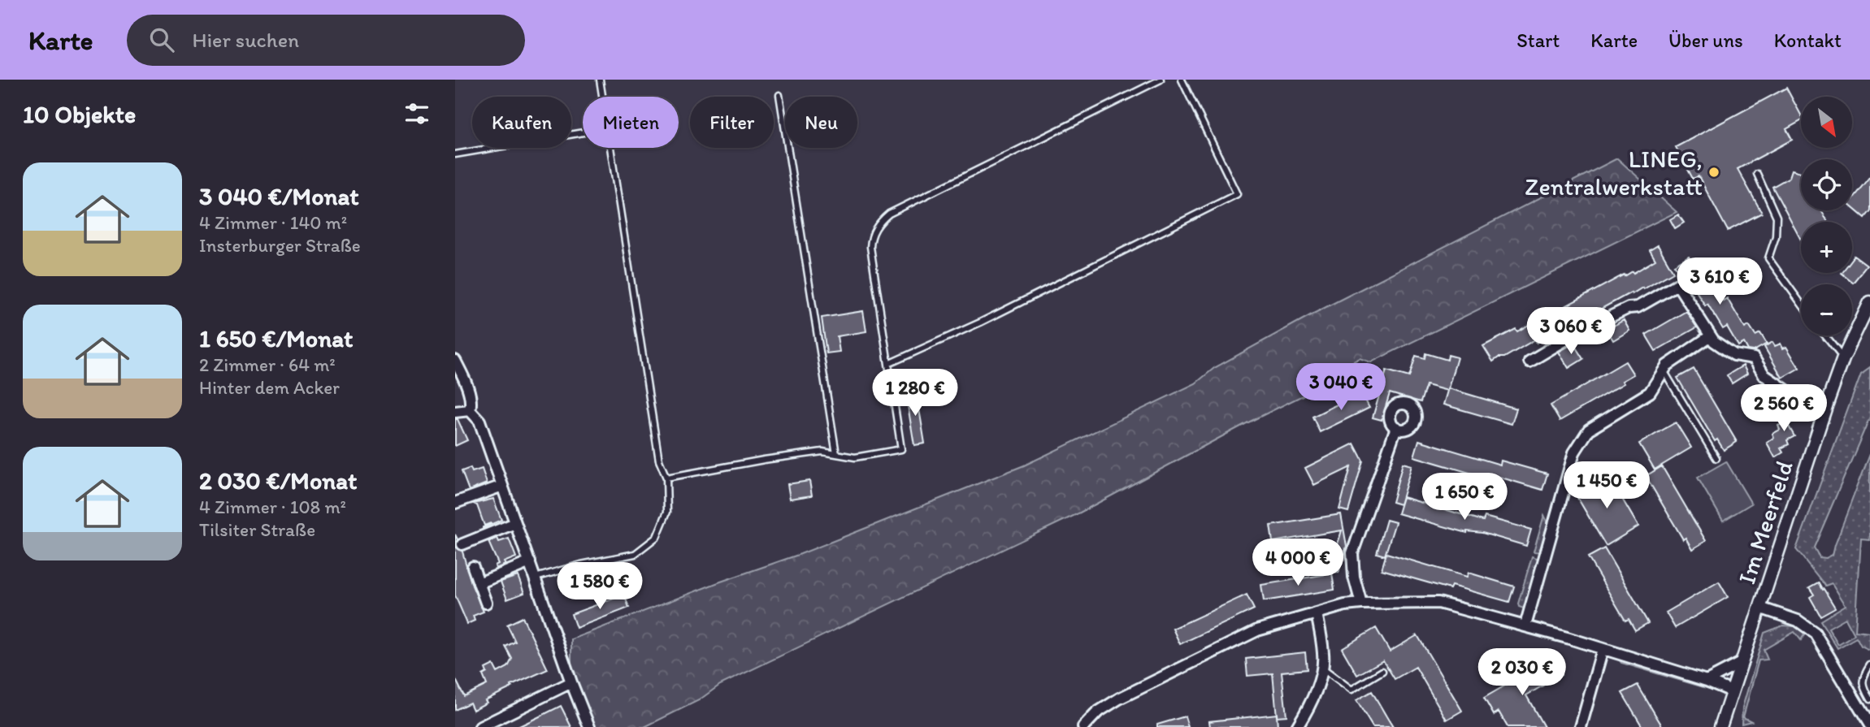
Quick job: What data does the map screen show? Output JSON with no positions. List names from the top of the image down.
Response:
{
  "streets": {
    "street": ["Im Meerfeld"]
  },
  "places": ["LINEG, Zentralwerkstatt"],
  "north": "bottom right",
  "page": {
    "header": "Karte",
    "search": "Hier suchen",
    "nav": [
      "Start",
      "Karte",
      "Über uns",
      "Kontakt"
    ],
    "heading": "10 Objekte",
    "map_buttons": ["+", "−"],
    "chip": [
      "Kaufen",
      "Mieten",
      "Filter",
      "Neu"
    ],
    "list": [
      {
        "name": "3 040 €/Monat",
        "note": "4 Zimmer · 140 m² · Insterburger Straße"
      },
      {
        "name": "1 650 €/Monat",
        "note": "2 Zimmer · 64 m² · Hinter dem Acker"
      },
      {
        "name": "2 030 €/Monat",
        "note": "4 Zimmer · 108 m² · Tilsiter Straße"
      }
    ],
    "price": [
      "3 610 €",
      "3 060 €",
      "3 040 €",
      "1 280 €",
      "2 560 €",
      "1 450 €",
      "1 650 €",
      "4 000 €",
      "1 580 €",
      "2 030 €"
    ]
  }
}
